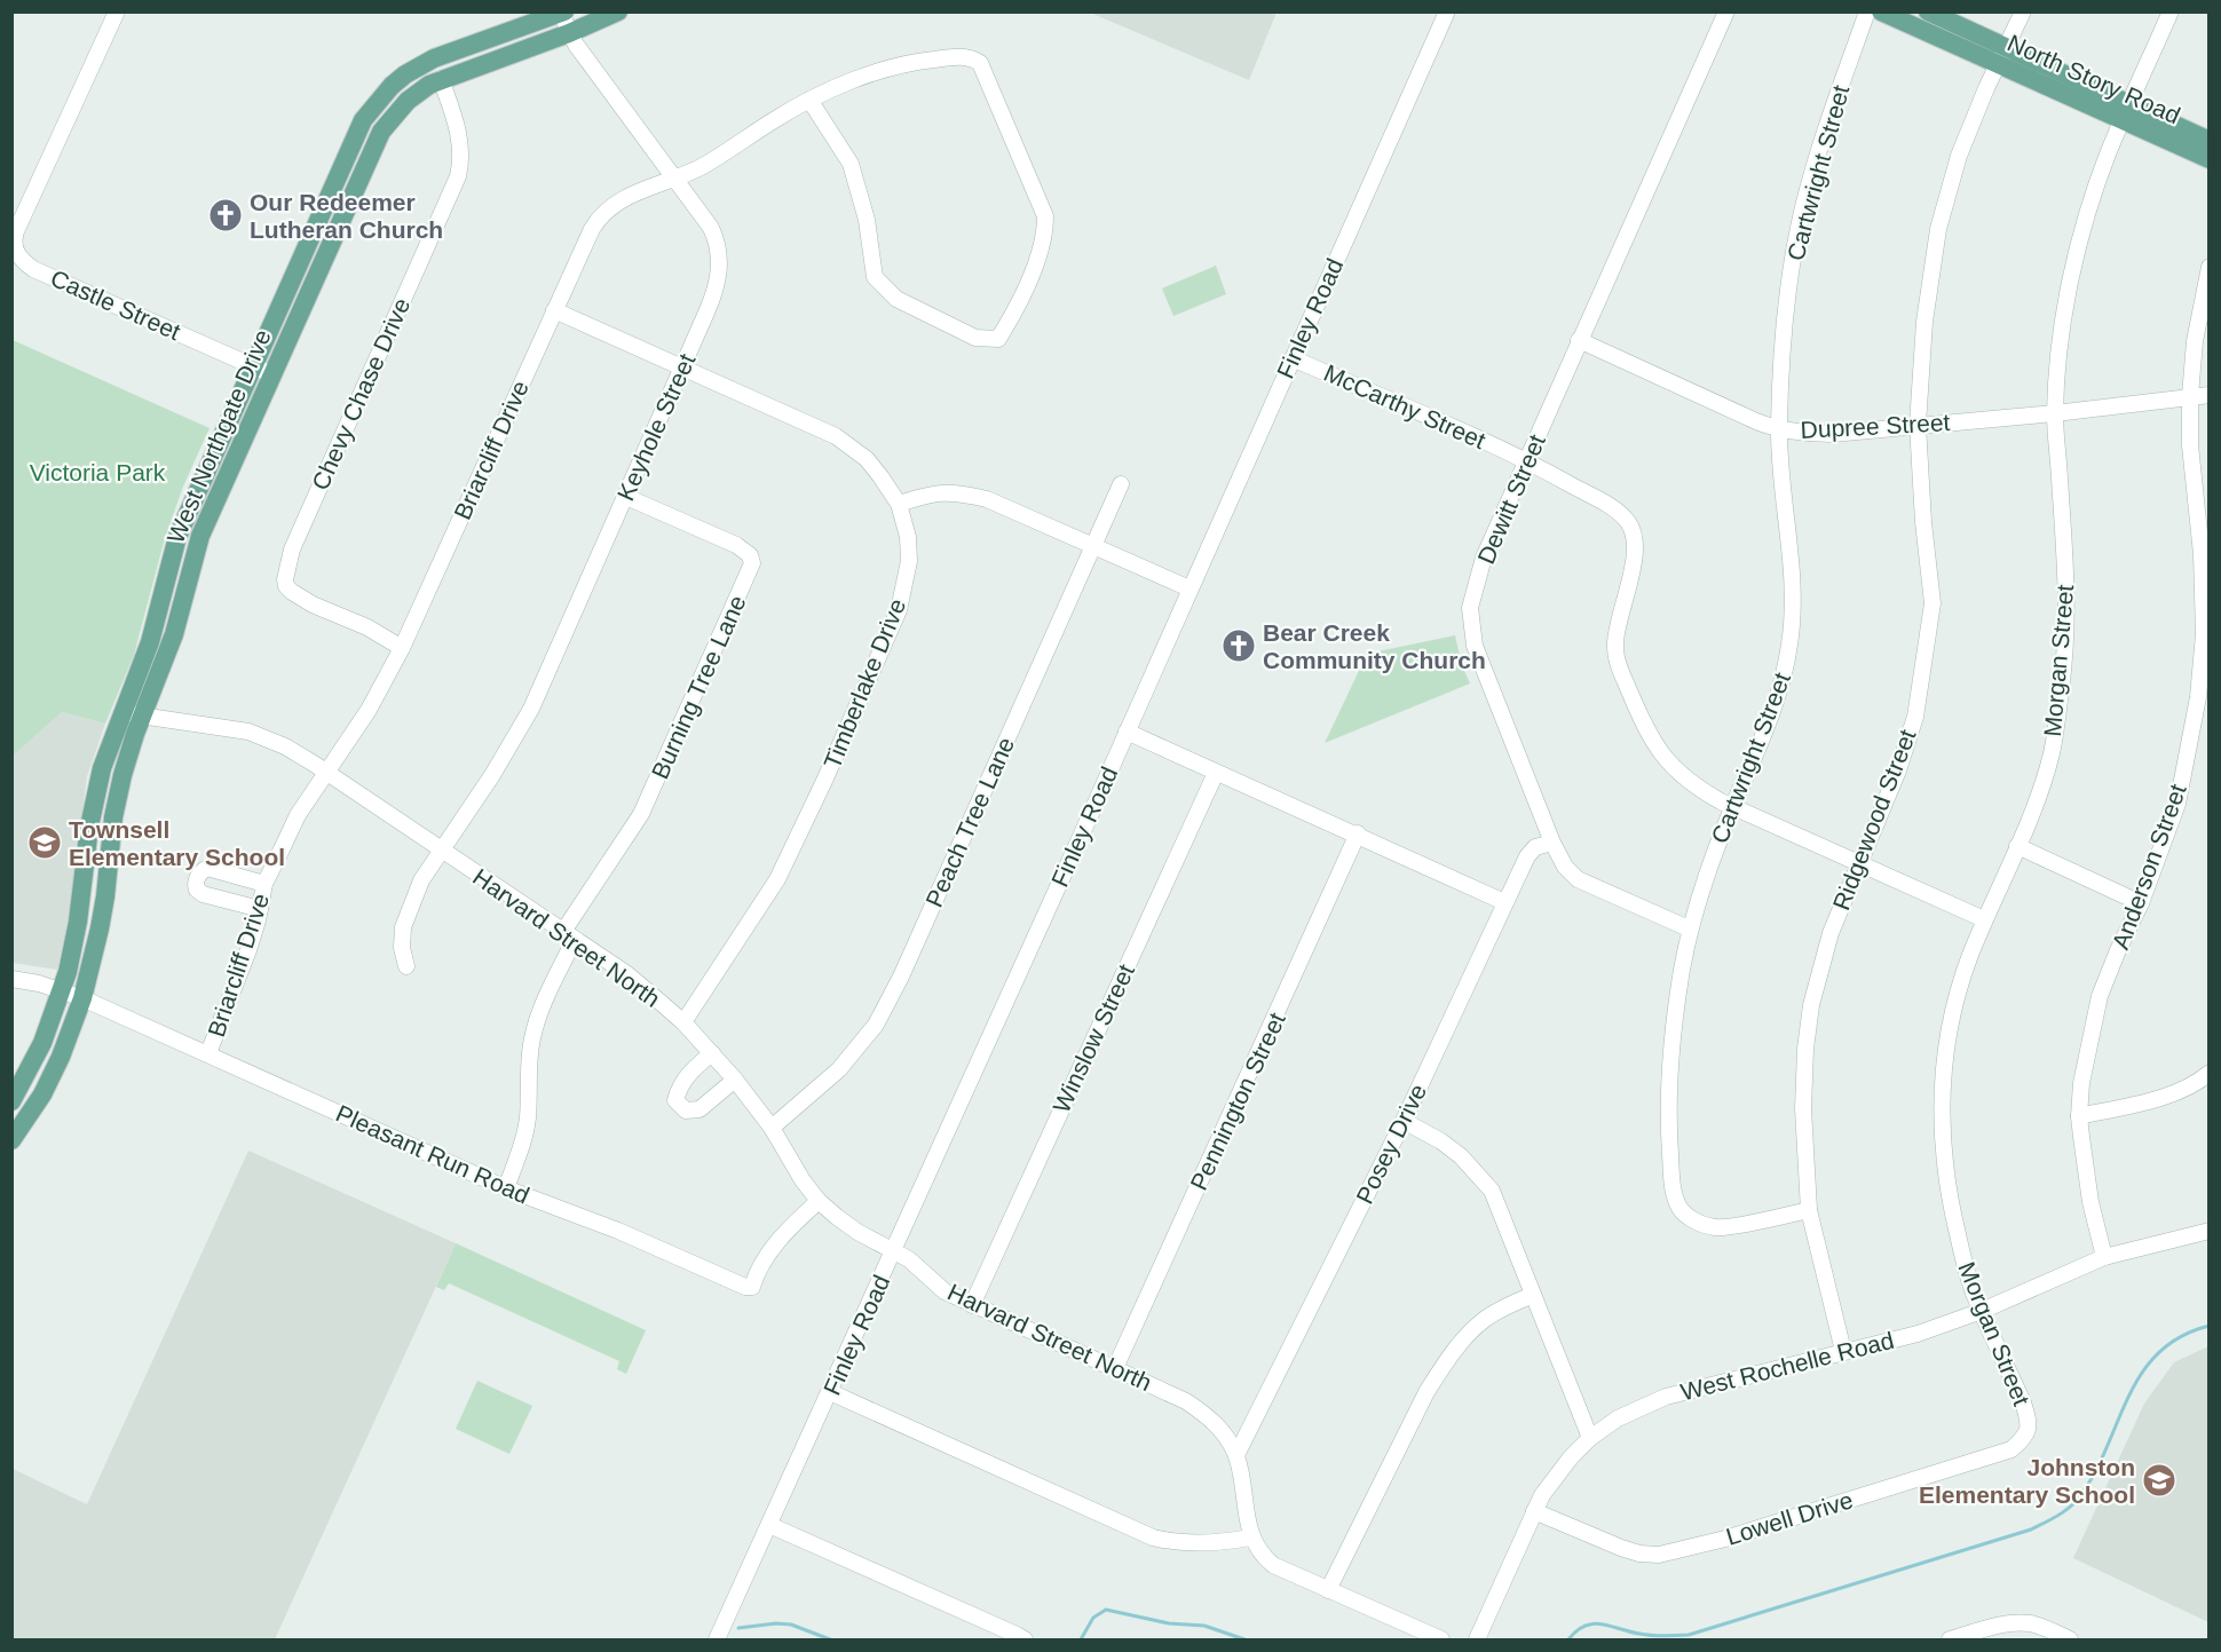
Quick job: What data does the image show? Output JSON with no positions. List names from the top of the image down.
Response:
{
  "streets": {
    "main road": ["North Story Road", "West Northgate Drive"],
    "street": [
      "Cartwright Street",
      "Castle Street",
      "Finley Road",
      "Chevy Chase Drive",
      "McCarthy Street",
      "Dupree Street",
      "Keyhole Street",
      "Briarcliff Drive",
      "Dewitt Street",
      "Morgan Street",
      "Timberlake Drive",
      "Burning Tree Lane",
      "Ridgewood Street",
      "Peach Tree Lane",
      "Anderson Street",
      "Harvard Street North",
      "Winslow Street",
      "Pennington Street",
      "Posey Drive",
      "Pleasant Run Road",
      "West Rochelle Road",
      "Lowell Drive"
    ]
  },
  "crossings": [
    ["North Story Road", "Morgan Street"],
    ["North Story Road", "Ridgewood Street"],
    ["Cartwright Street", "McCarthy Street"],
    ["Cartwright Street", "Dupree Street"],
    ["Cartwright Street", "Dewitt Street"],
    ["Cartwright Street", "Ridgewood Street"],
    ["Castle Street", "West Northgate Drive"],
    ["Finley Road", "McCarthy Street"],
    ["Finley Road", "Harvard Street North"],
    ["Chevy Chase Drive", "West Northgate Drive"],
    ["Chevy Chase Drive", "Briarcliff Drive"],
    ["McCarthy Street", "Dewitt Street"],
    ["McCarthy Street", "Morgan Street"],
    ["McCarthy Street", "Ridgewood Street"],
    ["Dupree Street", "Dewitt Street"],
    ["Dupree Street", "Morgan Street"],
    ["Dupree Street", "Ridgewood Street"],
    ["Dupree Street", "Anderson Street"],
    ["Keyhole Street", "West Northgate Drive"],
    ["Keyhole Street", "Briarcliff Drive"],
    ["Keyhole Street", "Timberlake Drive"],
    ["Keyhole Street", "Burning Tree Lane"],
    ["Keyhole Street", "Harvard Street North"],
    ["West Northgate Drive", "Harvard Street North"],
    ["West Northgate Drive", "Pleasant Run Road"],
    ["Briarcliff Drive", "Timberlake Drive"],
    ["Briarcliff Drive", "Harvard Street North"],
    ["Briarcliff Drive", "Pleasant Run Road"],
    ["Dewitt Street", "Posey Drive"],
    ["Morgan Street", "West Rochelle Road"],
    ["Morgan Street", "Lowell Drive"],
    ["Timberlake Drive", "Harvard Street North"],
    ["Burning Tree Lane", "Harvard Street North"],
    ["Burning Tree Lane", "Pleasant Run Road"],
    ["Ridgewood Street", "West Rochelle Road"],
    ["Peach Tree Lane", "Harvard Street North"],
    ["Anderson Street", "West Rochelle Road"],
    ["Harvard Street North", "Winslow Street"],
    ["Harvard Street North", "Pennington Street"],
    ["Harvard Street North", "Posey Drive"],
    ["Harvard Street North", "Pleasant Run Road"],
    ["West Rochelle Road", "Lowell Drive"]
  ],
  "parks": ["Victoria Park"],
  "places": {
    "church": ["Our Redeemer Lutheran Church", "Bear Creek Community Church"],
    "school or university": ["Townsell Elementary School", "Johnston Elementary School"]
  }
}
